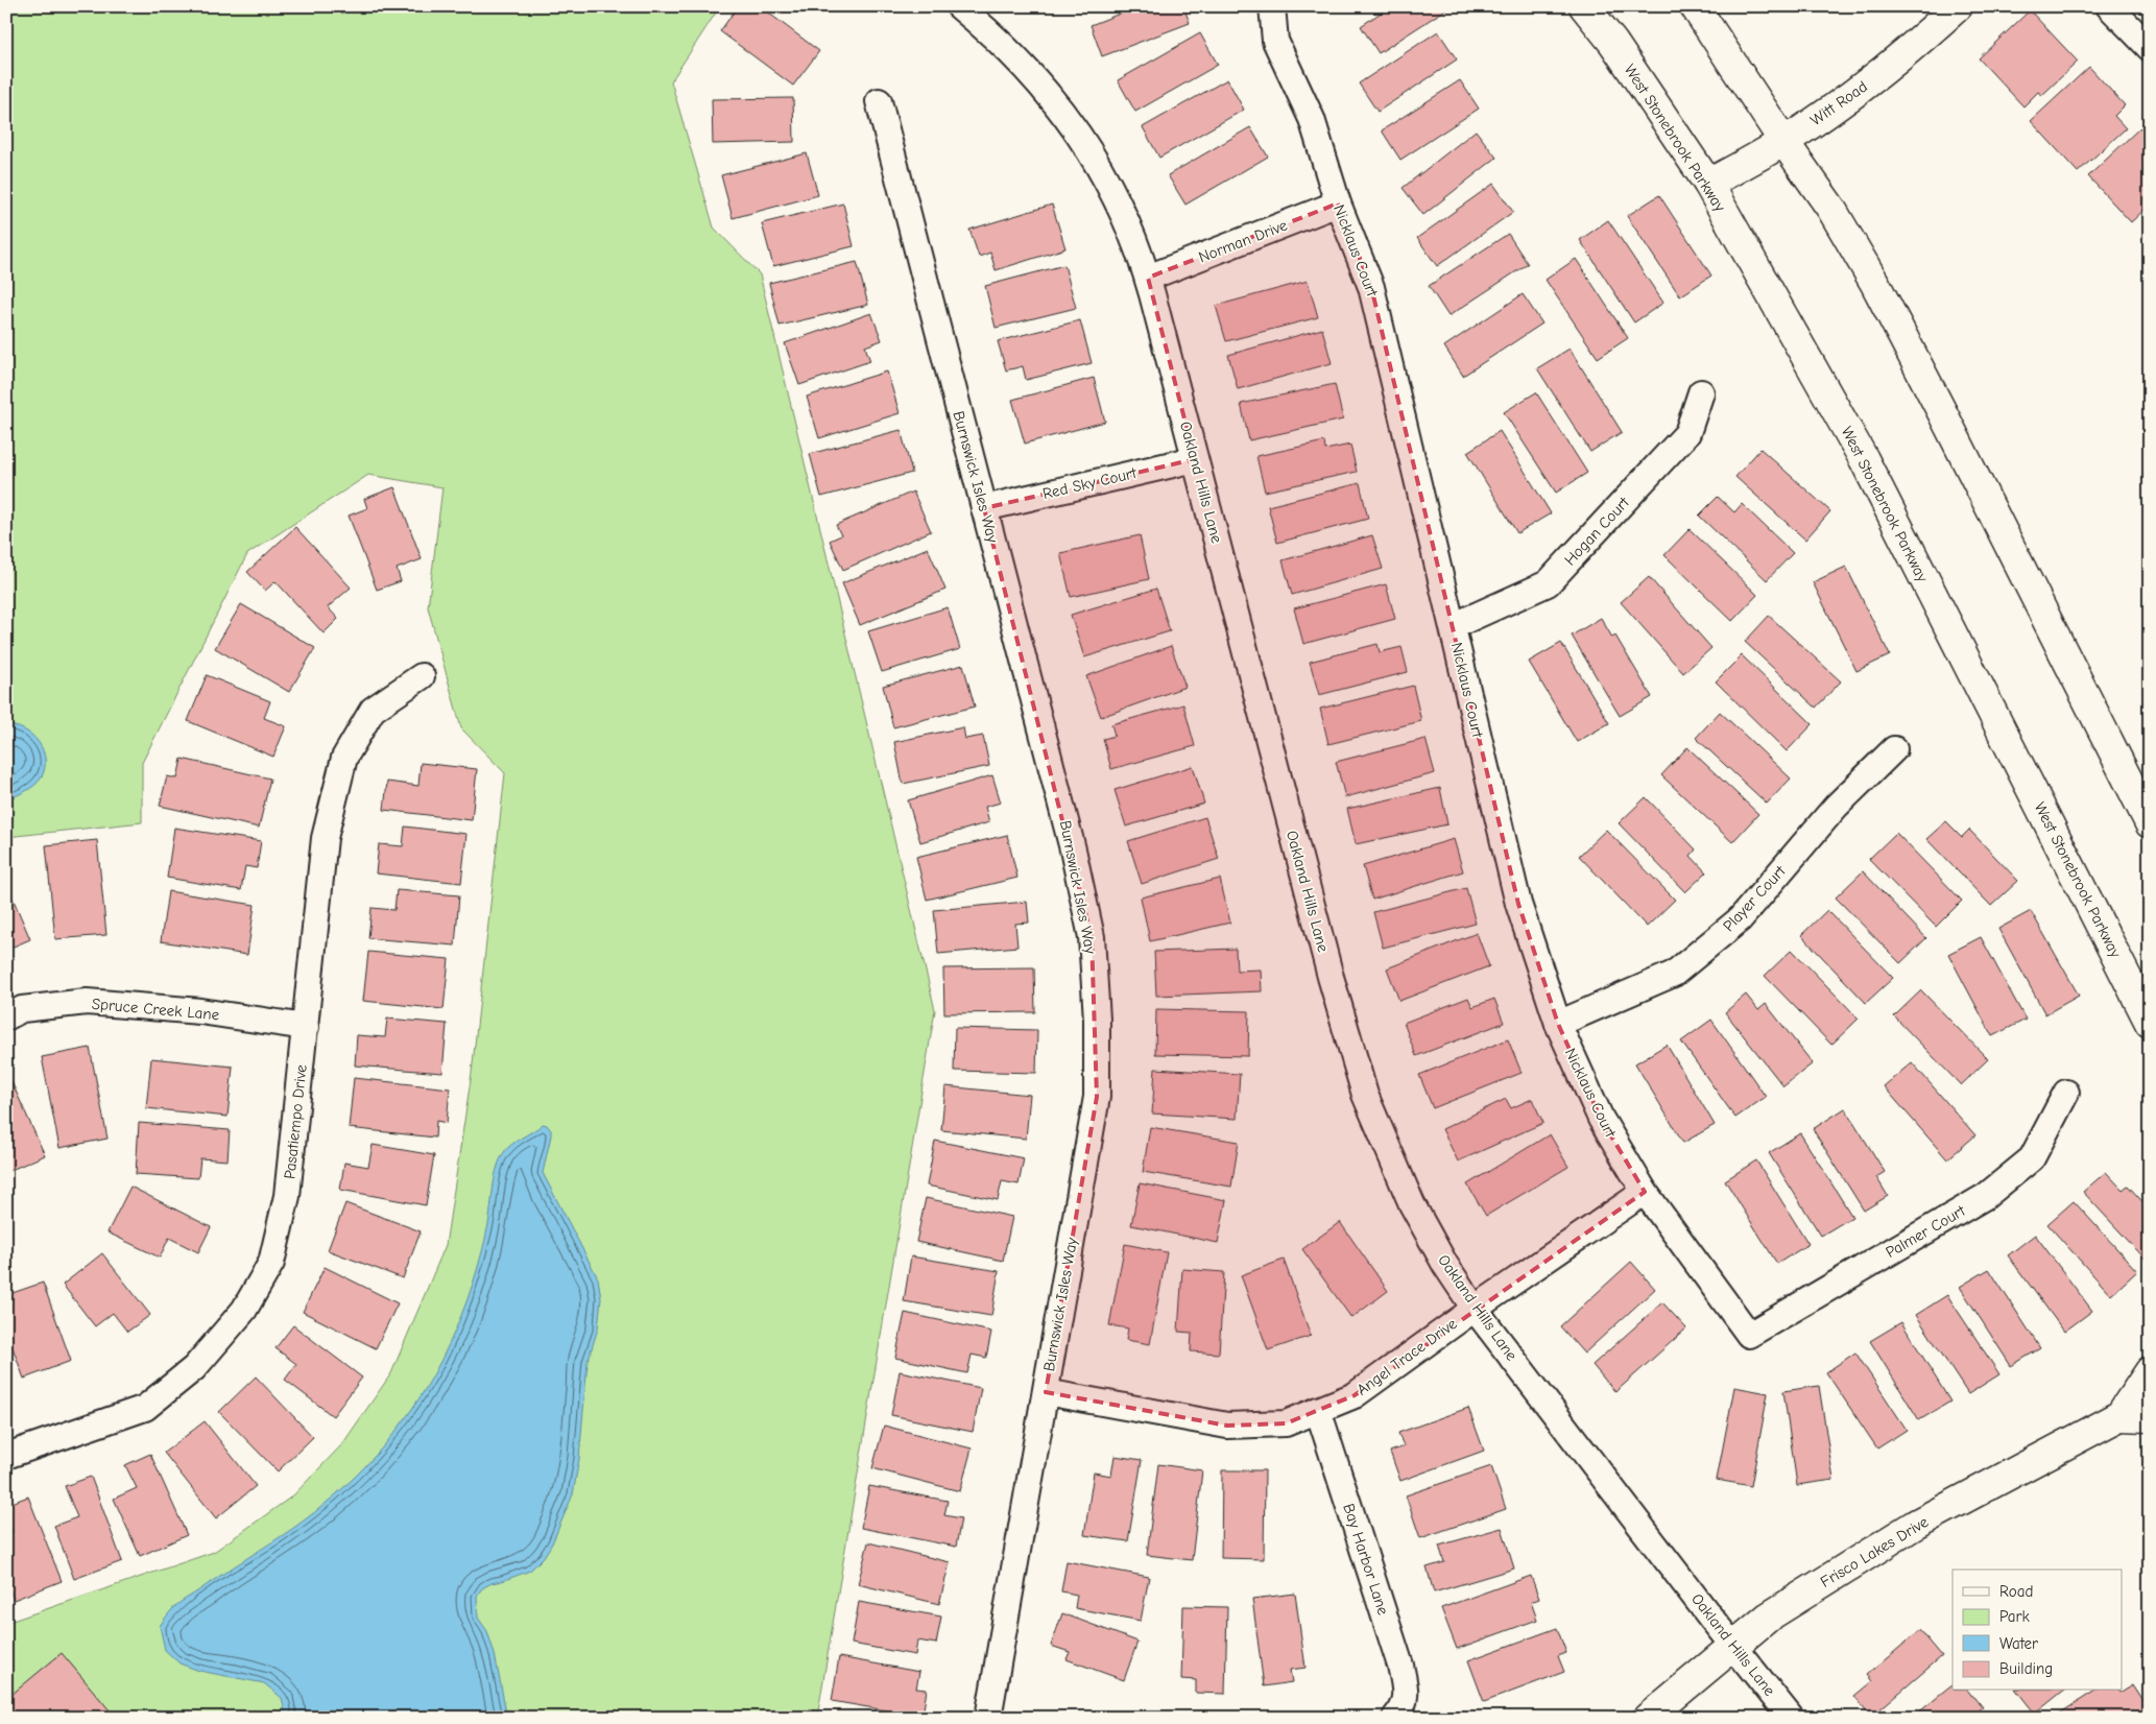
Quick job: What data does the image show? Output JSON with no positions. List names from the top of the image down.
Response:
{
  "streets": {
    "street": [
      "Witt Road",
      "West Stonebrook Parkway",
      "Norman Drive",
      "Nicklaus Court",
      "Burnswick Isles Way",
      "Oakland Hills Lane",
      "Red Sky Court",
      "Hogan Court",
      "Player Court",
      "Spruce Creek Lane",
      "Pasatiempo Drive",
      "Palmer Court",
      "Angel Trace Drive",
      "Frisco Lakes Drive",
      "Bay Harbor Lane"
    ]
  },
  "crossings": [
    ["Witt Road", "West Stonebrook Parkway"],
    ["Norman Drive", "Nicklaus Court"],
    ["Norman Drive", "Oakland Hills Lane"],
    ["Nicklaus Court", "Hogan Court"],
    ["Nicklaus Court", "Player Court"],
    ["Nicklaus Court", "Palmer Court"],
    ["Nicklaus Court", "Angel Trace Drive"],
    ["Burnswick Isles Way", "Red Sky Court"],
    ["Burnswick Isles Way", "Angel Trace Drive"],
    ["Oakland Hills Lane", "Red Sky Court"],
    ["Oakland Hills Lane", "Angel Trace Drive"],
    ["Oakland Hills Lane", "Frisco Lakes Drive"],
    ["Spruce Creek Lane", "Pasatiempo Drive"],
    ["Angel Trace Drive", "Bay Harbor Lane"]
  ],
  "legend": [
    "Road",
    "Park",
    "Water",
    "Building"
  ]
}
